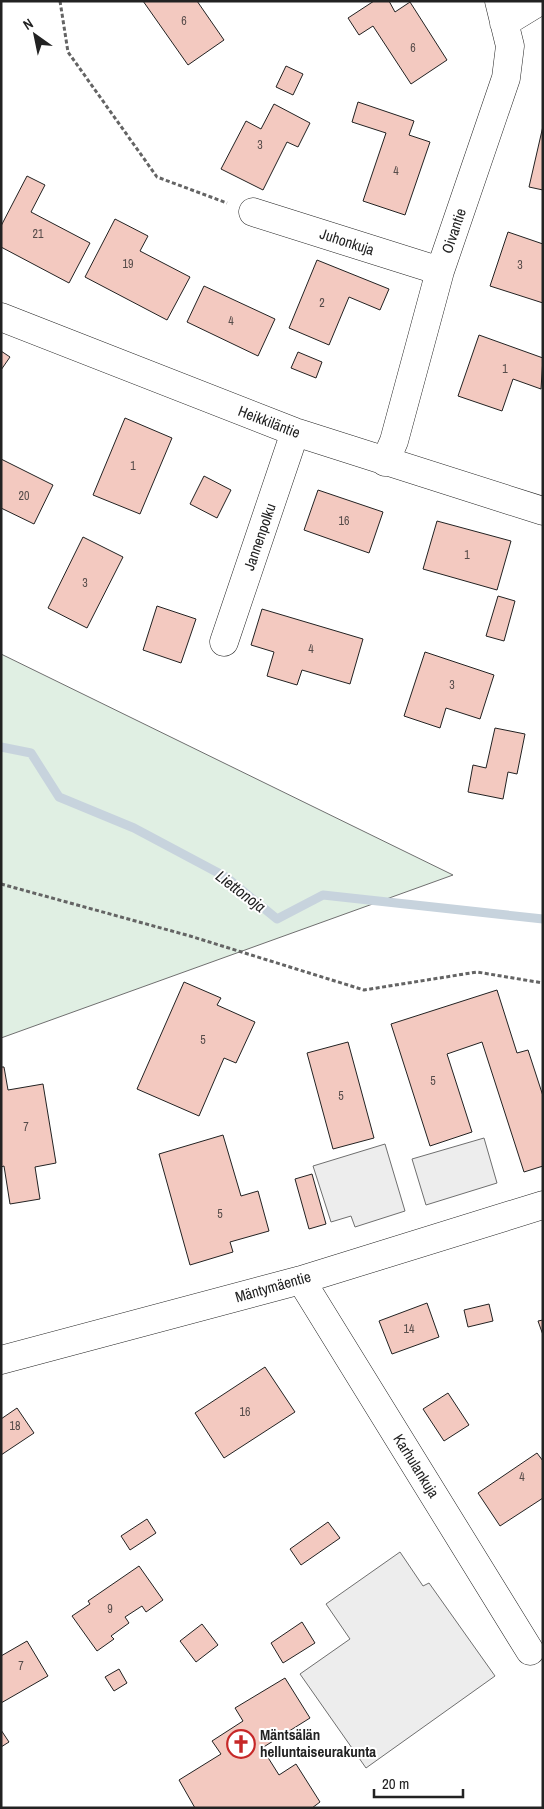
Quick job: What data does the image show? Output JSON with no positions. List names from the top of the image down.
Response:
{
  "streets": {
    "street": [
      "Oivantie",
      "Juhonkuja",
      "Heikkiläntie",
      "Jannenpolku",
      "Mäntymäentie",
      "Karhulankuja"
    ]
  },
  "crossings": [
    ["Oivantie", "Juhonkuja"],
    ["Oivantie", "Heikkiläntie"],
    ["Heikkiläntie", "Jannenpolku"],
    ["Mäntymäentie", "Karhulankuja"]
  ],
  "water": ["Liettonoja"],
  "places": {
    "church": ["Mäntsälän helluntaiseurakunta"]
  },
  "house_numbers": [
    "6",
    "6",
    "3",
    "4",
    "21",
    "19",
    "3",
    "2",
    "4",
    "1",
    "1",
    "20",
    "16",
    "1",
    "3",
    "4",
    "3",
    "5",
    "5",
    "5",
    "7",
    "5",
    "14",
    "16",
    "18",
    "4",
    "9",
    "7"
  ],
  "scale_bar": "20 m",
  "north": "top left"
}
